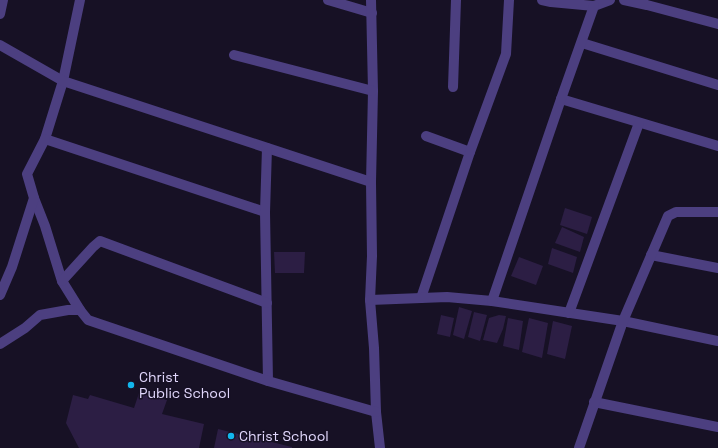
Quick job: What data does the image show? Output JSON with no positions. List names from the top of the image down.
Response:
{
  "places": ["Christ Public School", "Christ School"]
}
